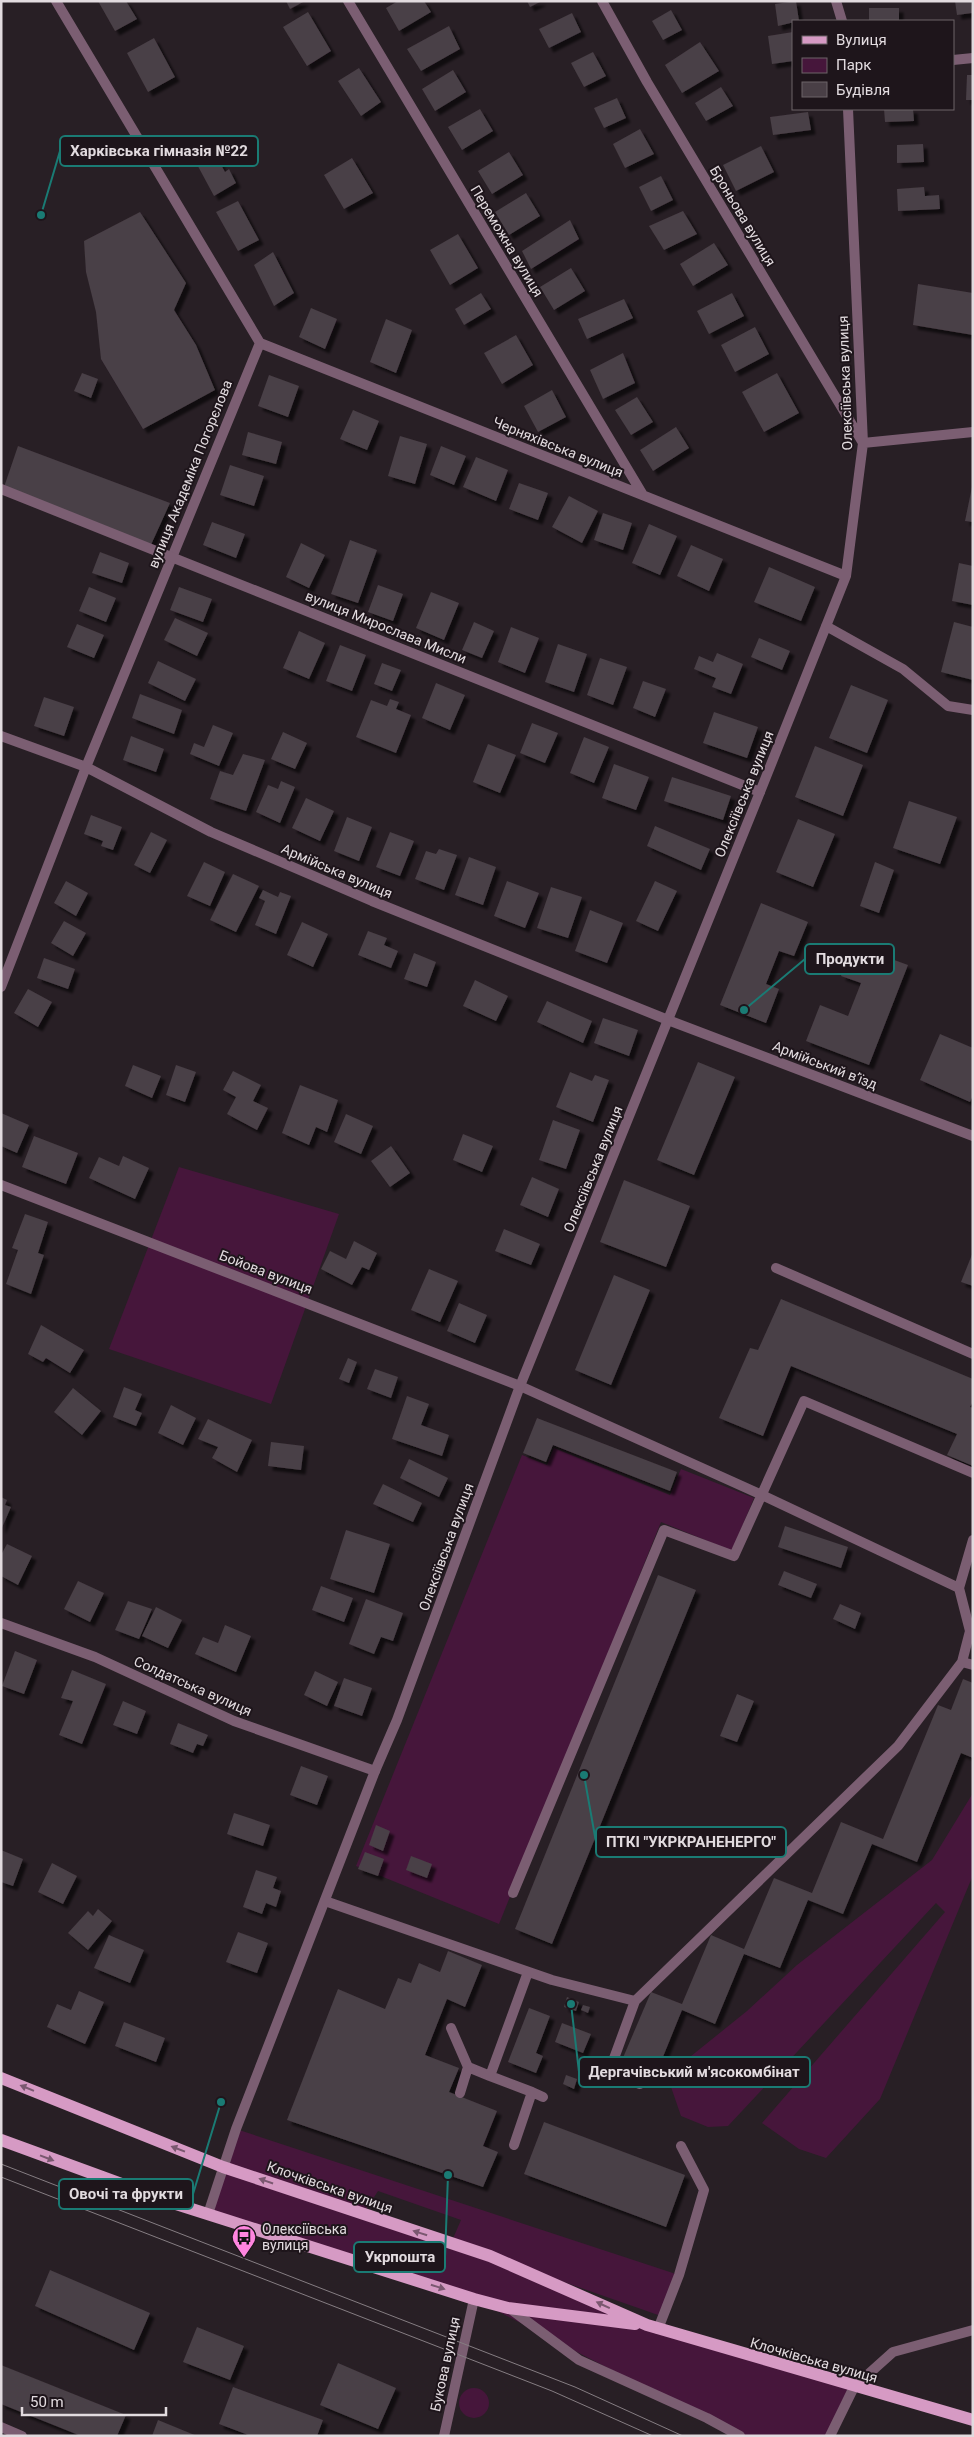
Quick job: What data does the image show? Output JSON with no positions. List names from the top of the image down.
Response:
{
  "streets": {
    "main road": ["Клочківська вулиця"],
    "street": [
      "Броньова вулиця",
      "Переможна вулиця",
      "Олексіївська вулиця",
      "Черняхівська вулиця",
      "вулиця Академіка Погорєлова",
      "вулиця Мирослава Мисли",
      "Армійська вулиця",
      "Армійський в’їзд",
      "Бойова вулиця",
      "Солдатська вулиця",
      "Букова вулиця"
    ]
  },
  "crossings": [
    ["Броньова вулиця", "Олексіївська вулиця"],
    ["Переможна вулиця", "Черняхівська вулиця"],
    ["Олексіївська вулиця", "Черняхівська вулиця"],
    ["Олексіївська вулиця", "вулиця Мирослава Мисли"],
    ["Олексіївська вулиця", "Армійська вулиця"],
    ["Олексіївська вулиця", "Армійський в’їзд"],
    ["Олексіївська вулиця", "Бойова вулиця"],
    ["Олексіївська вулиця", "Солдатська вулиця"],
    ["Олексіївська вулиця", "Клочківська вулиця"],
    ["Черняхівська вулиця", "вулиця Академіка Погорєлова"],
    ["вулиця Академіка Погорєлова", "вулиця Мирослава Мисли"],
    ["вулиця Академіка Погорєлова", "Армійська вулиця"],
    ["Армійська вулиця", "Армійський в’їзд"],
    ["Клочківська вулиця", "Букова вулиця"]
  ],
  "places": {
    "other": [
      "Харківська гімназія №22",
      "Продукти",
      "ПТКІ \"УКРКРАНЕНЕРГО\"",
      "Дергачівський м'ясокомбінат",
      "Овочі та фрукти",
      "Укрпошта"
    ],
    "bus stop": ["Олексіївська вулиця"]
  },
  "legend": ["Вулиця", "Парк", "Будівля"],
  "scale_bar": "50 m"
}
